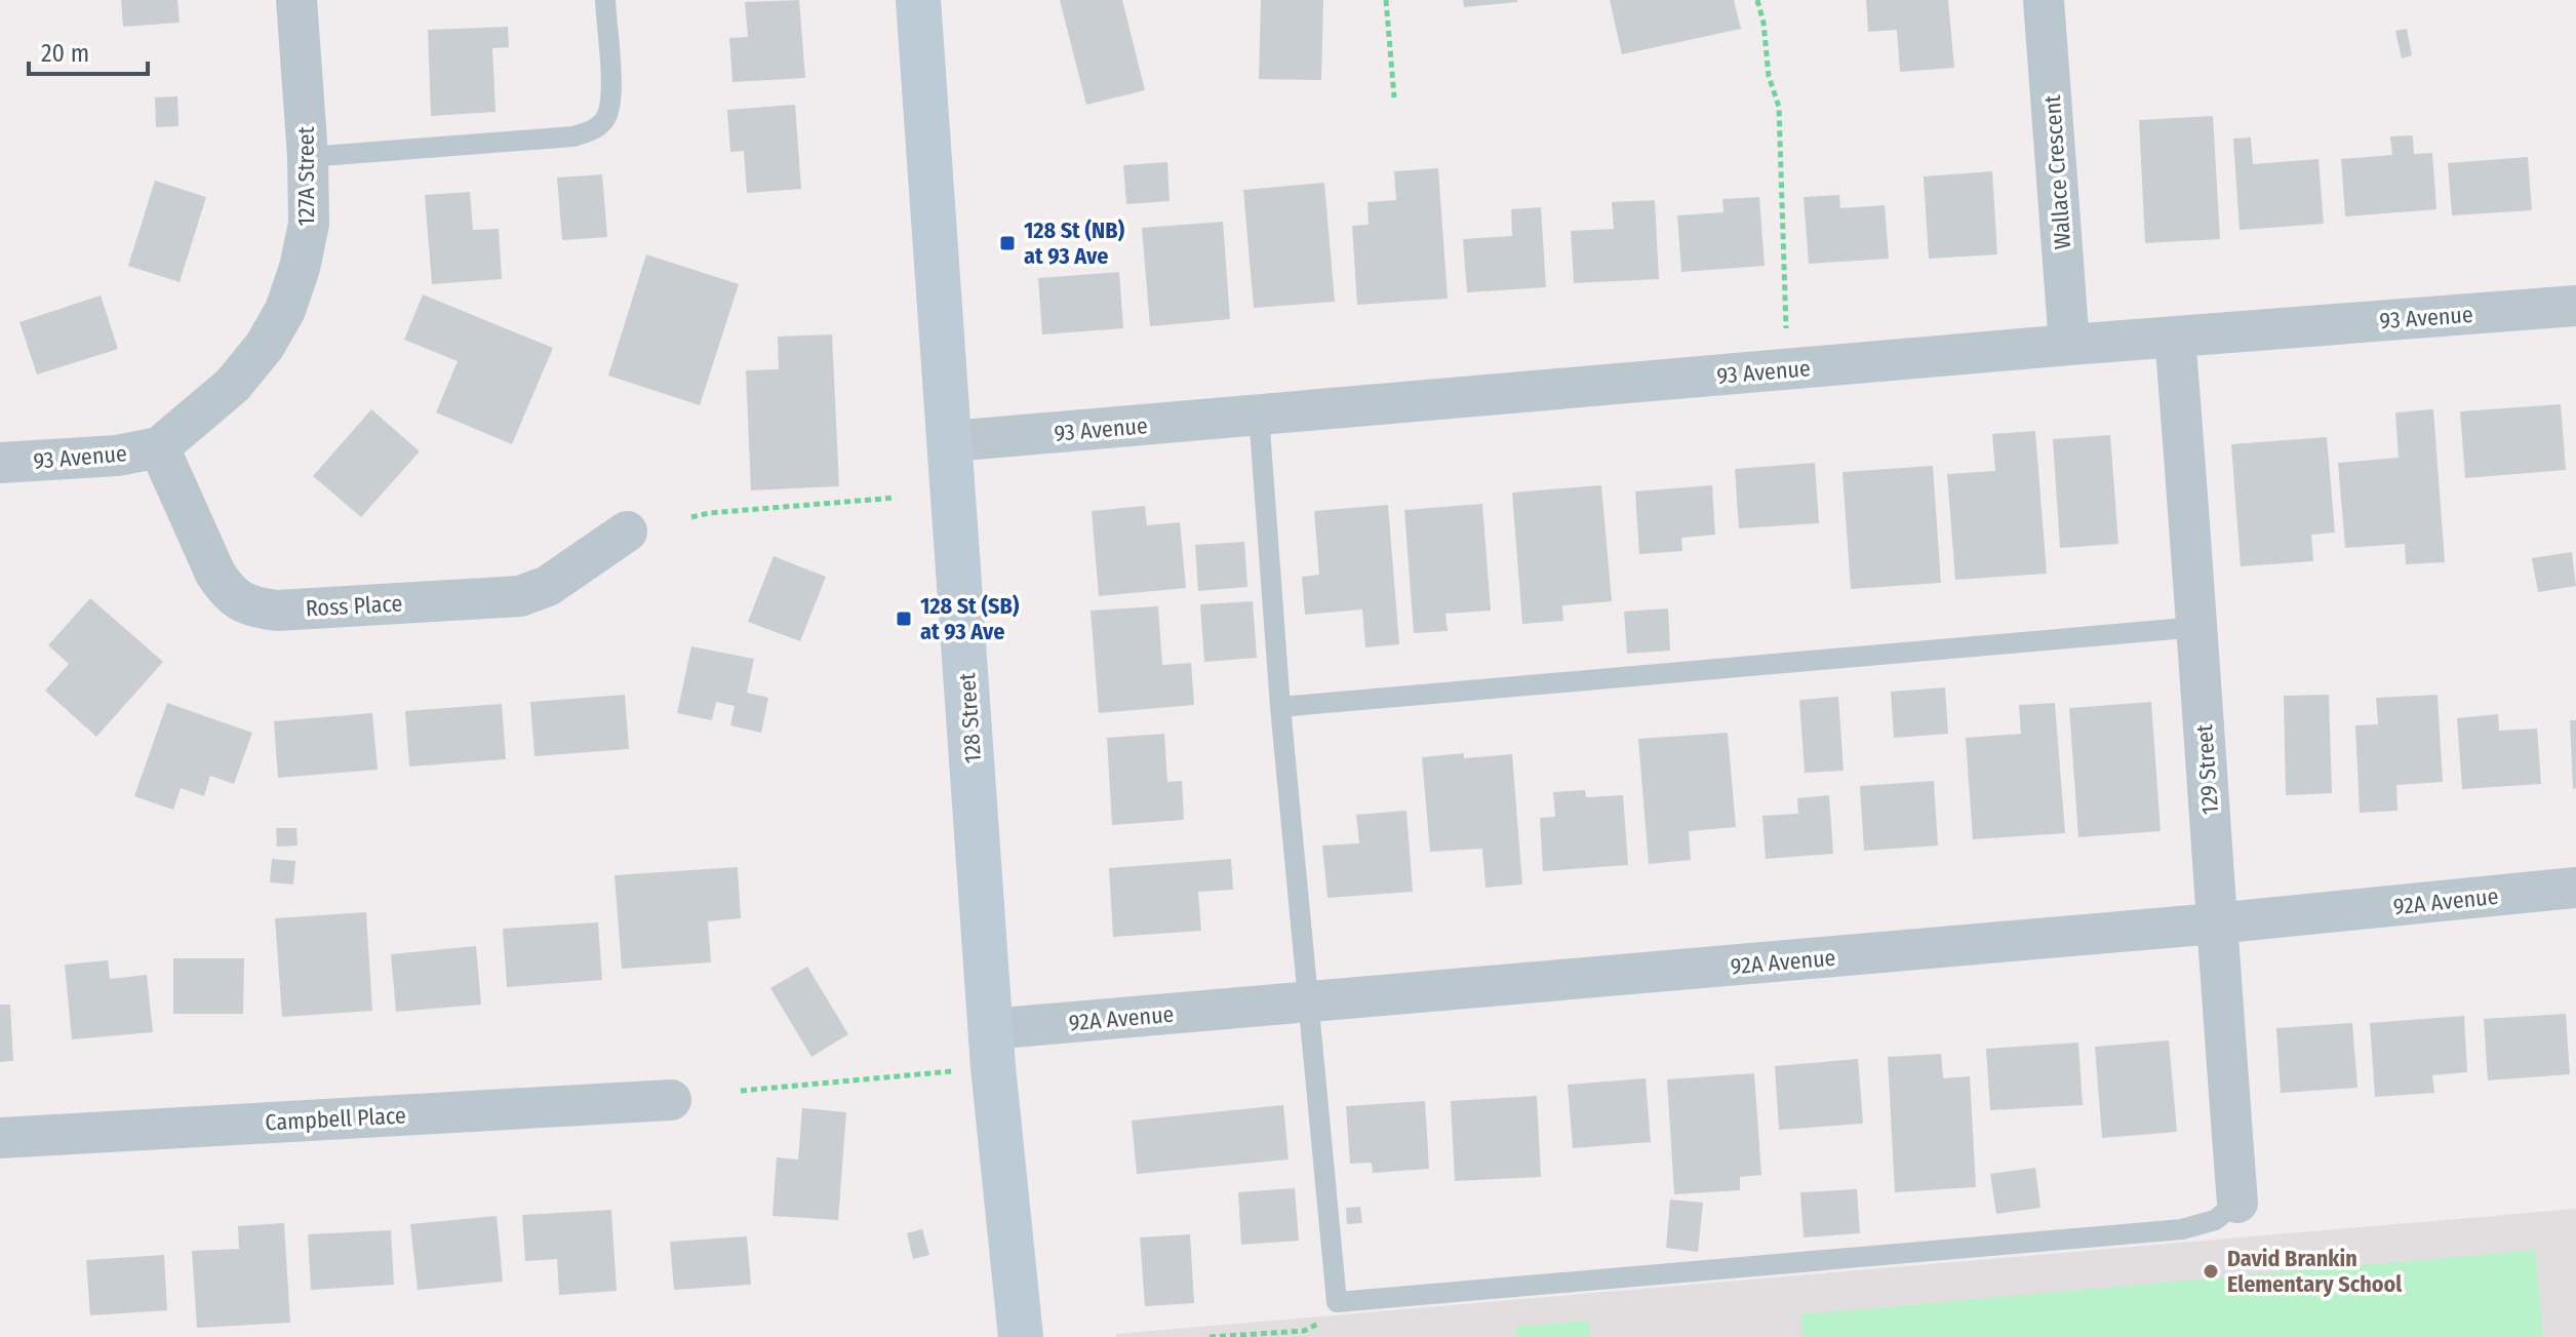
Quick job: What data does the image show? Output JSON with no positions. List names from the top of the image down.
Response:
{
  "streets": {
    "main road": ["128 Street"],
    "street": [
      "Wallace Crescent",
      "127A Street",
      "93 Avenue",
      "Ross Place",
      "129 Street",
      "92A Avenue",
      "Campbell Place"
    ]
  },
  "crossings": [
    ["Wallace Crescent", "93 Avenue"],
    ["127A Street", "93 Avenue"],
    ["127A Street", "Ross Place"],
    ["93 Avenue", "Ross Place"],
    ["93 Avenue", "128 Street"],
    ["93 Avenue", "129 Street"],
    ["128 Street", "92A Avenue"],
    ["129 Street", "92A Avenue"]
  ],
  "places": {
    "transit": ["128 St (NB) at 93 Ave", "128 St (SB) at 93 Ave"],
    "other": ["David Brankin Elementary School"]
  },
  "scale_bar": "20 m"
}
